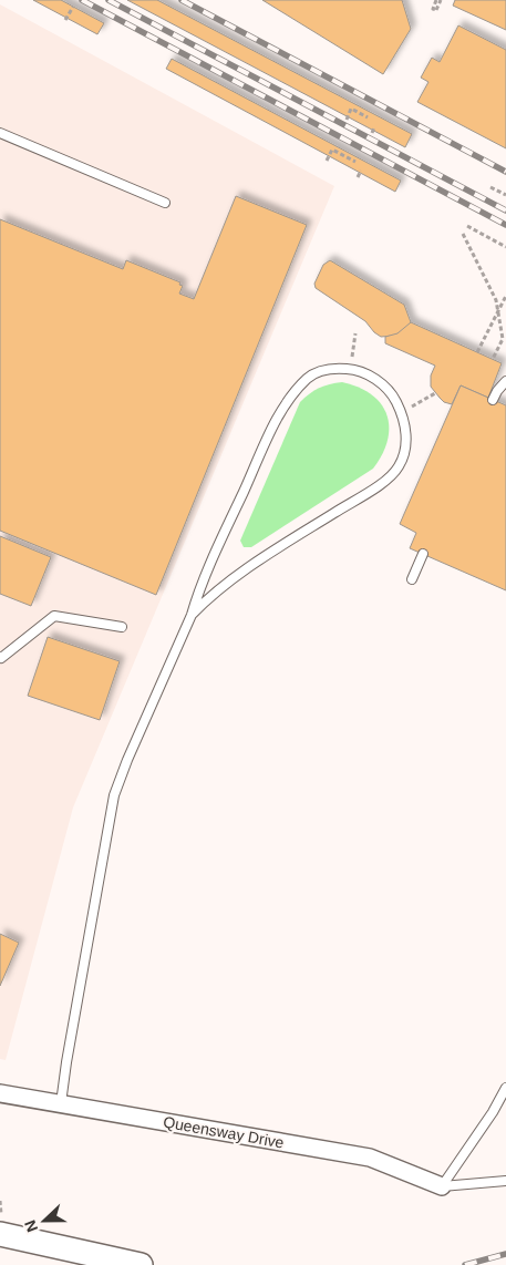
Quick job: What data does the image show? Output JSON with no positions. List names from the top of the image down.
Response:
{
  "streets": {
    "street": ["Queensway Drive"]
  },
  "north": "left"
}
